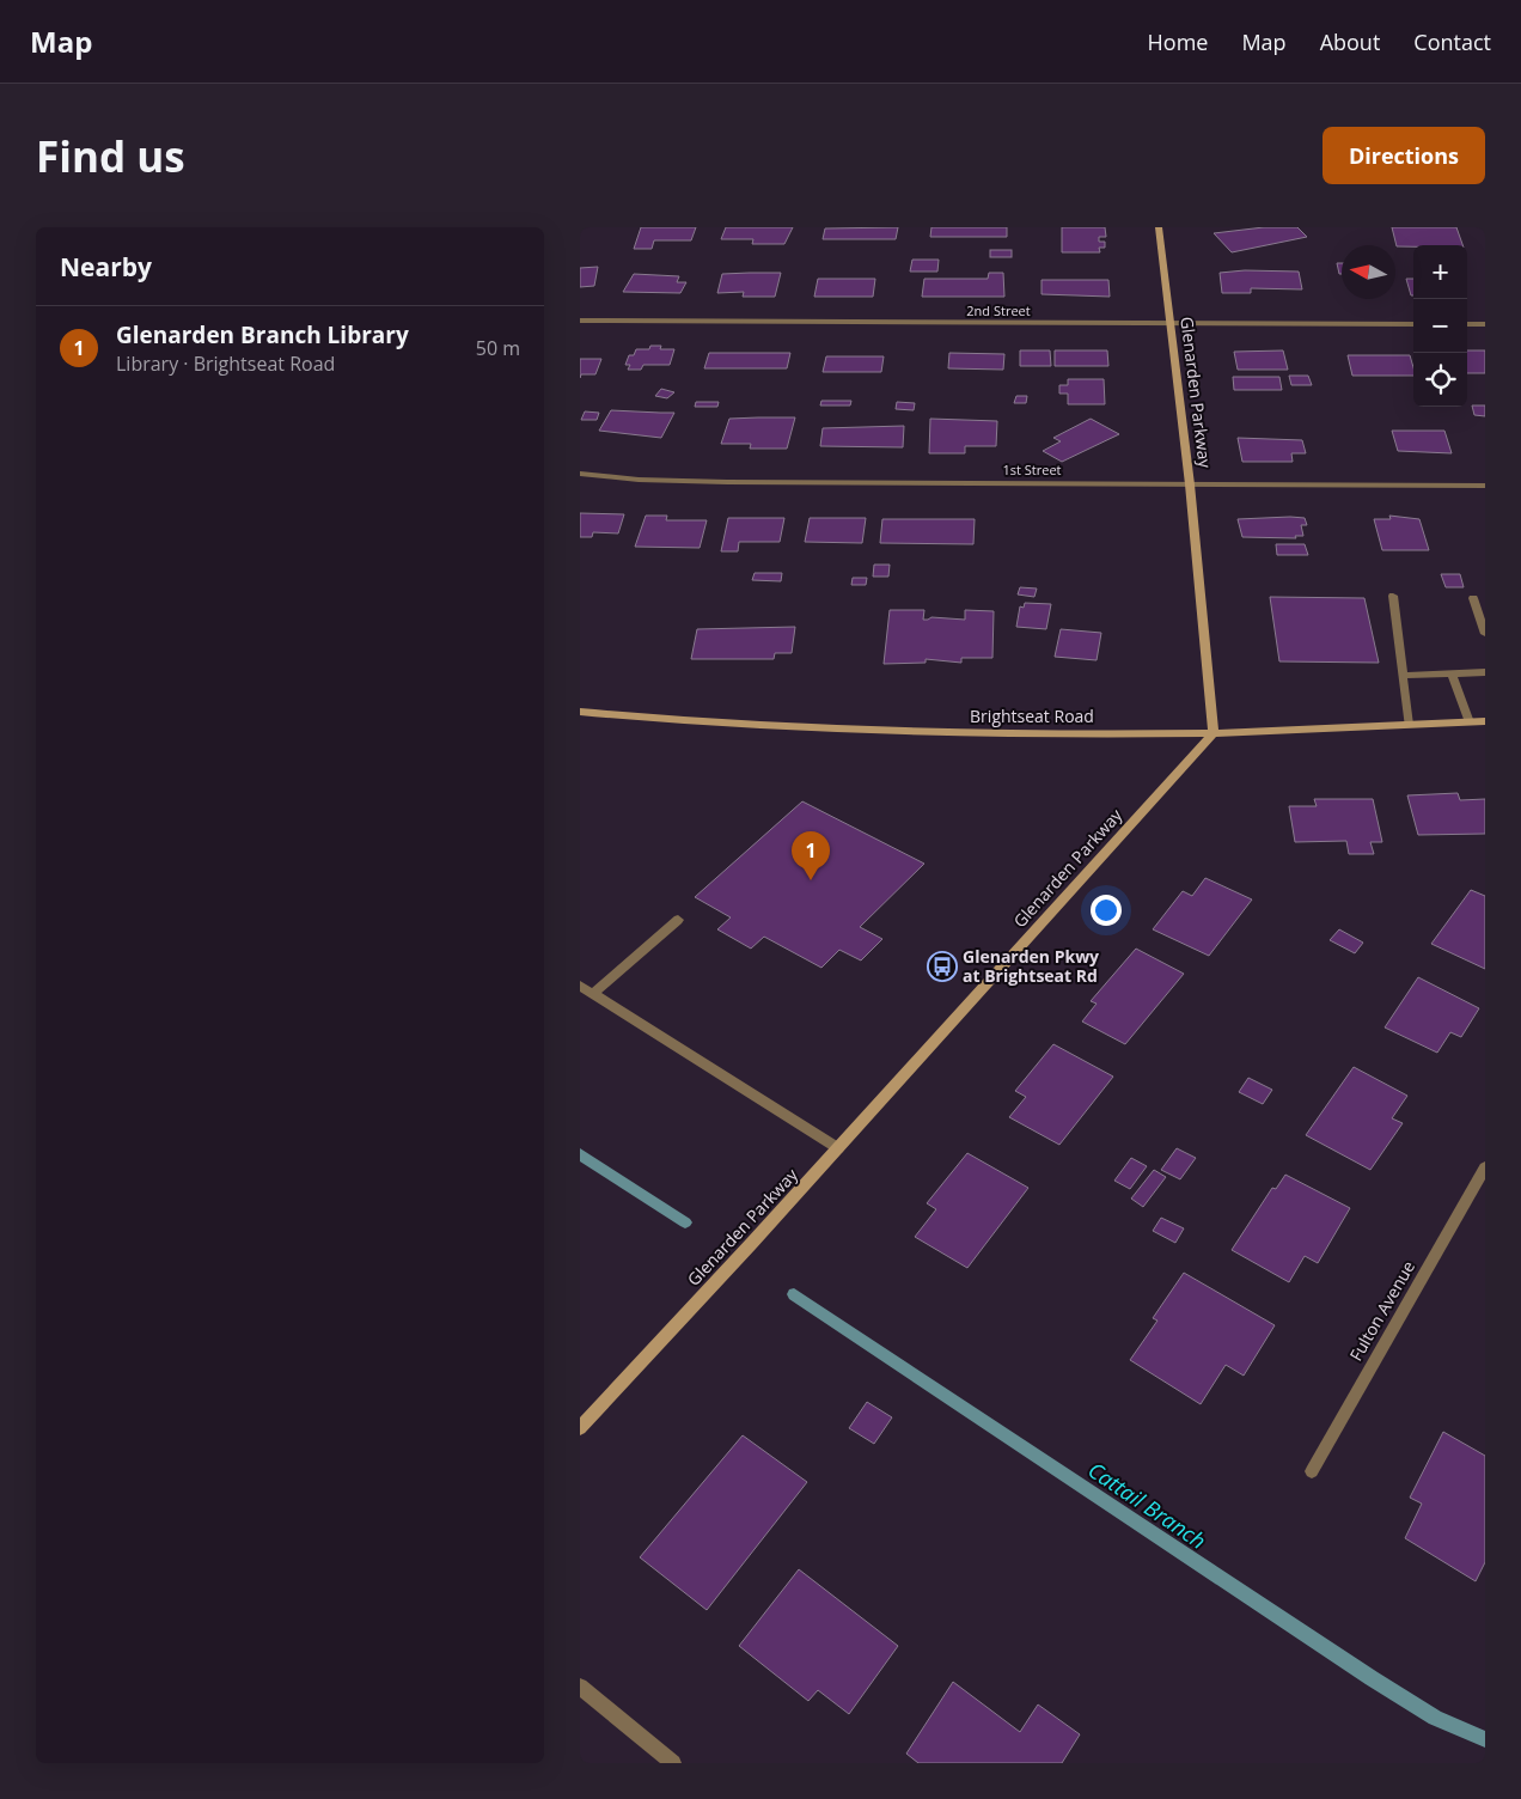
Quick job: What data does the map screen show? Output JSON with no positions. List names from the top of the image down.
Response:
{
  "streets": {
    "street": [
      "2nd Street",
      "Glenarden Parkway",
      "1st Street",
      "Brightseat Road",
      "Fulton Avenue"
    ]
  },
  "crossings": [
    ["2nd Street", "Glenarden Parkway"],
    ["Glenarden Parkway", "1st Street"],
    ["Glenarden Parkway", "Brightseat Road"]
  ],
  "water": ["Cattail Branch"],
  "places": {
    "bus stop": ["Glenarden Pkwy at Brightseat Rd"]
  },
  "north": "left",
  "page": {
    "header": "Map",
    "nav": [
      "Home",
      "Map",
      "About",
      "Contact"
    ],
    "buttons": "Directions",
    "title": "Find us",
    "heading": "Nearby",
    "map_buttons": ["+", "−"],
    "list": [
      {
        "mark": "1",
        "name": "Glenarden Branch Library",
        "note": "Library · Brightseat Road",
        "value": "50 m"
      }
    ],
    "pins": "1"
  }
}
